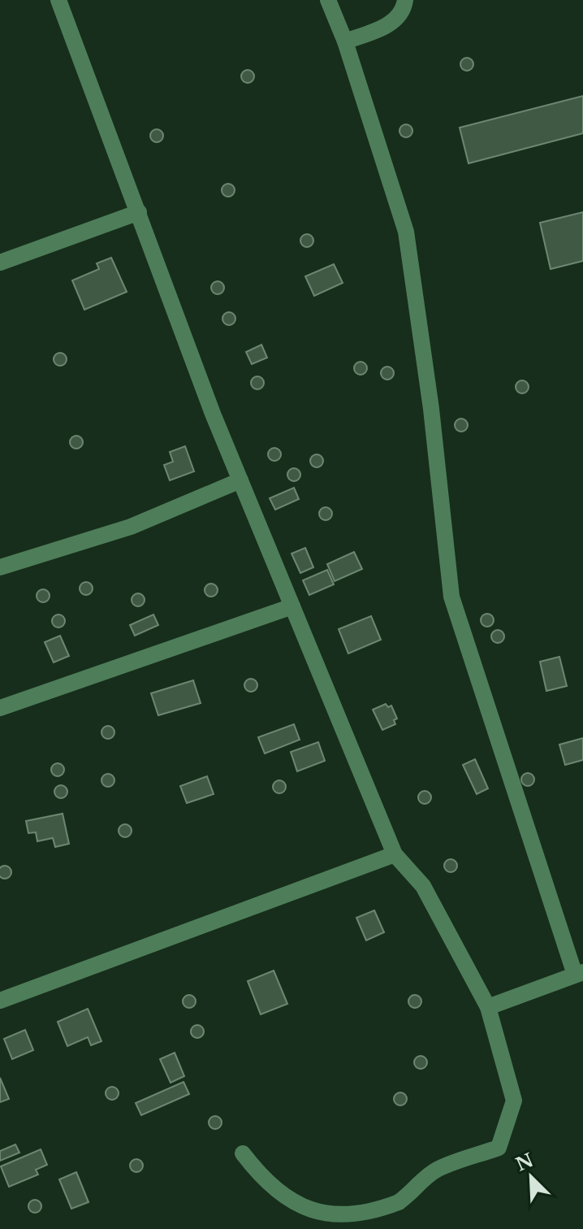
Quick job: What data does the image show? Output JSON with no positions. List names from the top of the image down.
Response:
{
  "north": "top left"
}
